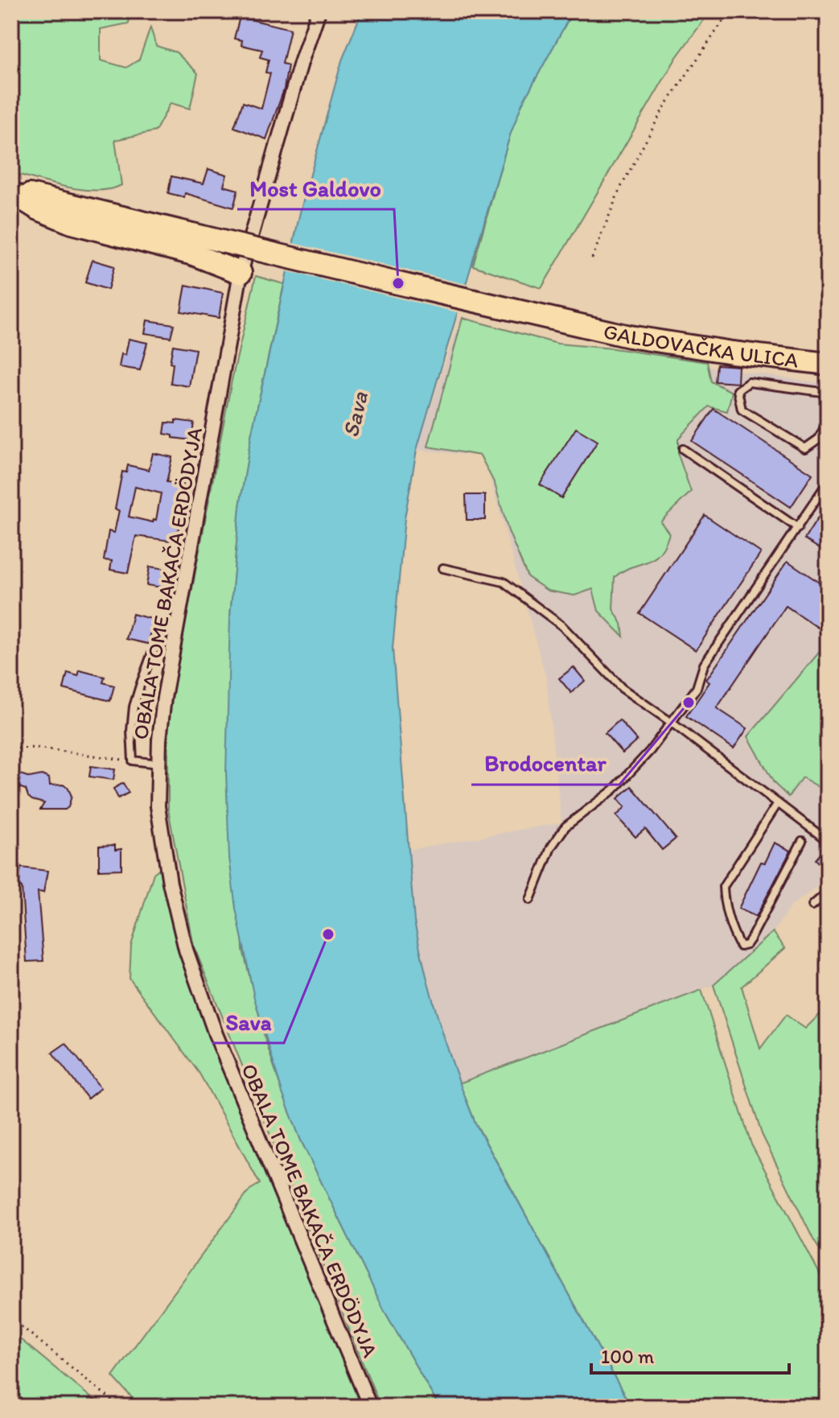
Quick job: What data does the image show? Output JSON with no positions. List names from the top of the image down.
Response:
{
  "streets": {
    "main road": ["GALDOVAČKA ULICA"],
    "street": ["OBALA TOME BAKAČA ERDÖDYJA"]
  },
  "water": ["Sava"],
  "places": ["Most Galdovo", "Brodocentar", "Sava"],
  "scale_bar": "100 m"
}
